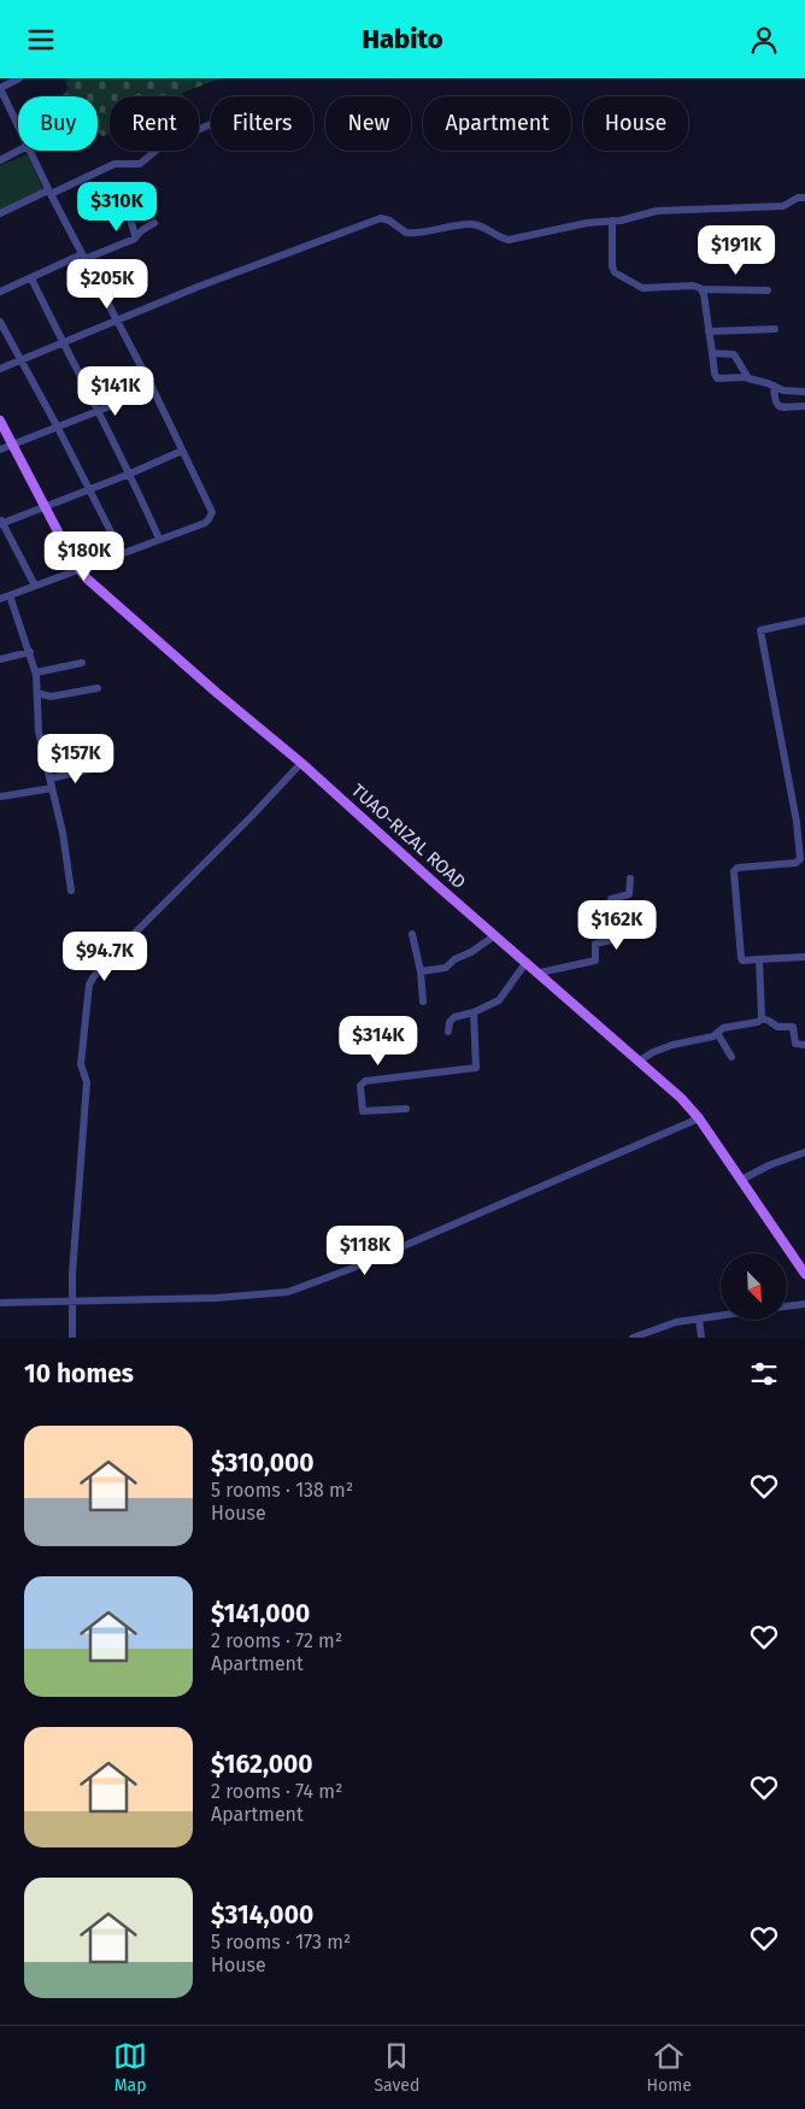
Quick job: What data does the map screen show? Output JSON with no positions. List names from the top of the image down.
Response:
{
  "streets": {
    "main road": ["TUAO-RIZAL ROAD"]
  },
  "north": "bottom right",
  "page": {
    "header": "Habito",
    "chip": [
      "Buy",
      "Rent",
      "Filters",
      "New",
      "Apartment",
      "House"
    ],
    "price": [
      "$310K",
      "$191K",
      "$205K",
      "$141K",
      "$180K",
      "$157K",
      "$162K",
      "$94.7K",
      "$314K",
      "$118K"
    ],
    "heading": "10 homes",
    "list": [
      {
        "name": "$310,000",
        "note": "5 rooms · 138 m² · House"
      },
      {
        "name": "$141,000",
        "note": "2 rooms · 72 m² · Apartment"
      },
      {
        "name": "$162,000",
        "note": "2 rooms · 74 m² · Apartment"
      },
      {
        "name": "$314,000",
        "note": "5 rooms · 173 m² · House"
      }
    ],
    "tabs": ["Map", "Saved", "Home"]
  }
}
